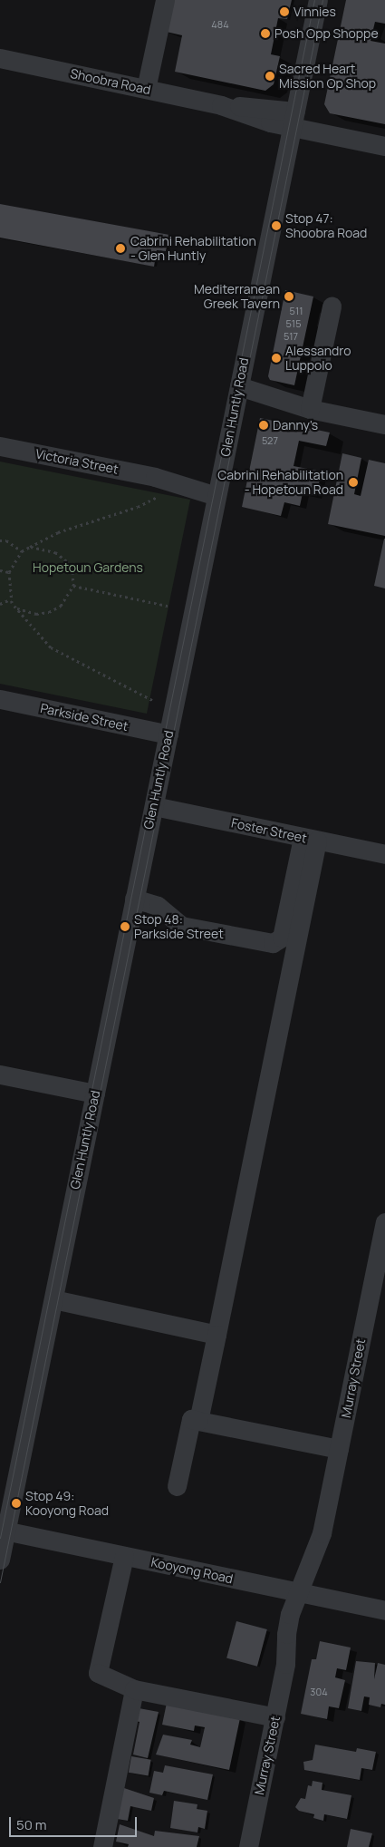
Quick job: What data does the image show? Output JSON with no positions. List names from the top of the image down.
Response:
{
  "streets": {
    "street": [
      "Shoobra Road",
      "Glen Huntly Road",
      "Victoria Street",
      "Parkside Street",
      "Foster Street",
      "Murray Street",
      "Kooyong Road"
    ]
  },
  "crossings": [
    ["Shoobra Road", "Glen Huntly Road"],
    ["Glen Huntly Road", "Victoria Street"],
    ["Glen Huntly Road", "Parkside Street"],
    ["Glen Huntly Road", "Foster Street"],
    ["Glen Huntly Road", "Kooyong Road"],
    ["Murray Street", "Kooyong Road"]
  ],
  "parks": ["Hopetoun Gardens"],
  "places": [
    "Vinnies",
    "Posh Opp Shoppe",
    "Sacred Heart Mission Op Shop",
    "Stop 47: Shoobra Road",
    "Cabrini Rehabilitation - Glen Huntly",
    "Mediterranean Greek Tavern",
    "Alessandro Luppolo",
    "Danny's",
    "Cabrini Rehabilitation - Hopetoun Road",
    "Stop 48: Parkside Street",
    "Stop 49: Kooyong Road"
  ],
  "house_numbers": [
    "484",
    "511",
    "515",
    "517",
    "527",
    "304"
  ],
  "scale_bar": "50 m"
}
